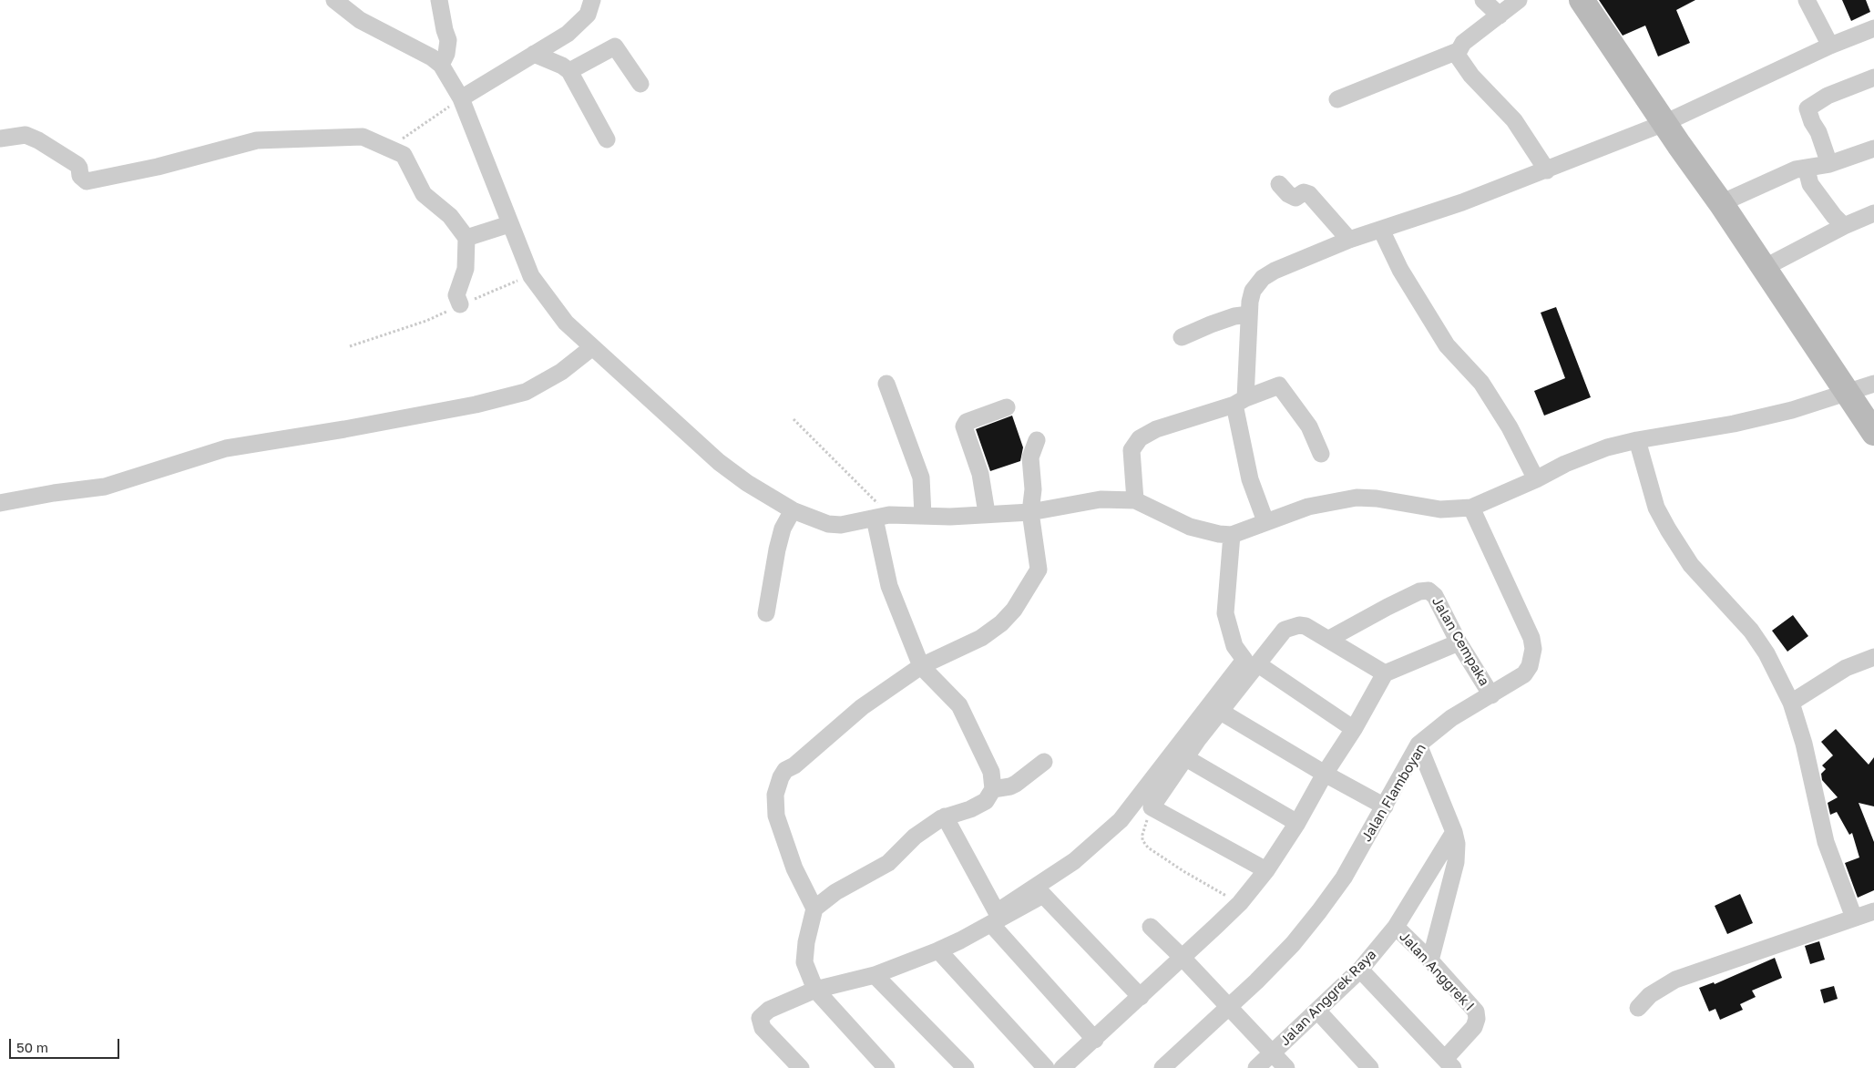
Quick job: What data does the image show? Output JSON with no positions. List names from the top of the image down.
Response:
{
  "streets": {
    "street": [
      "Jalan Cempaka",
      "Jalan Flamboyan",
      "Jalan Anggrek I",
      "Jalan Anggrek Raya"
    ]
  },
  "crossings": [
    ["Jalan Cempaka", "Jalan Flamboyan"],
    ["Jalan Anggrek I", "Jalan Anggrek Raya"]
  ],
  "scale_bar": "50 m"
}
